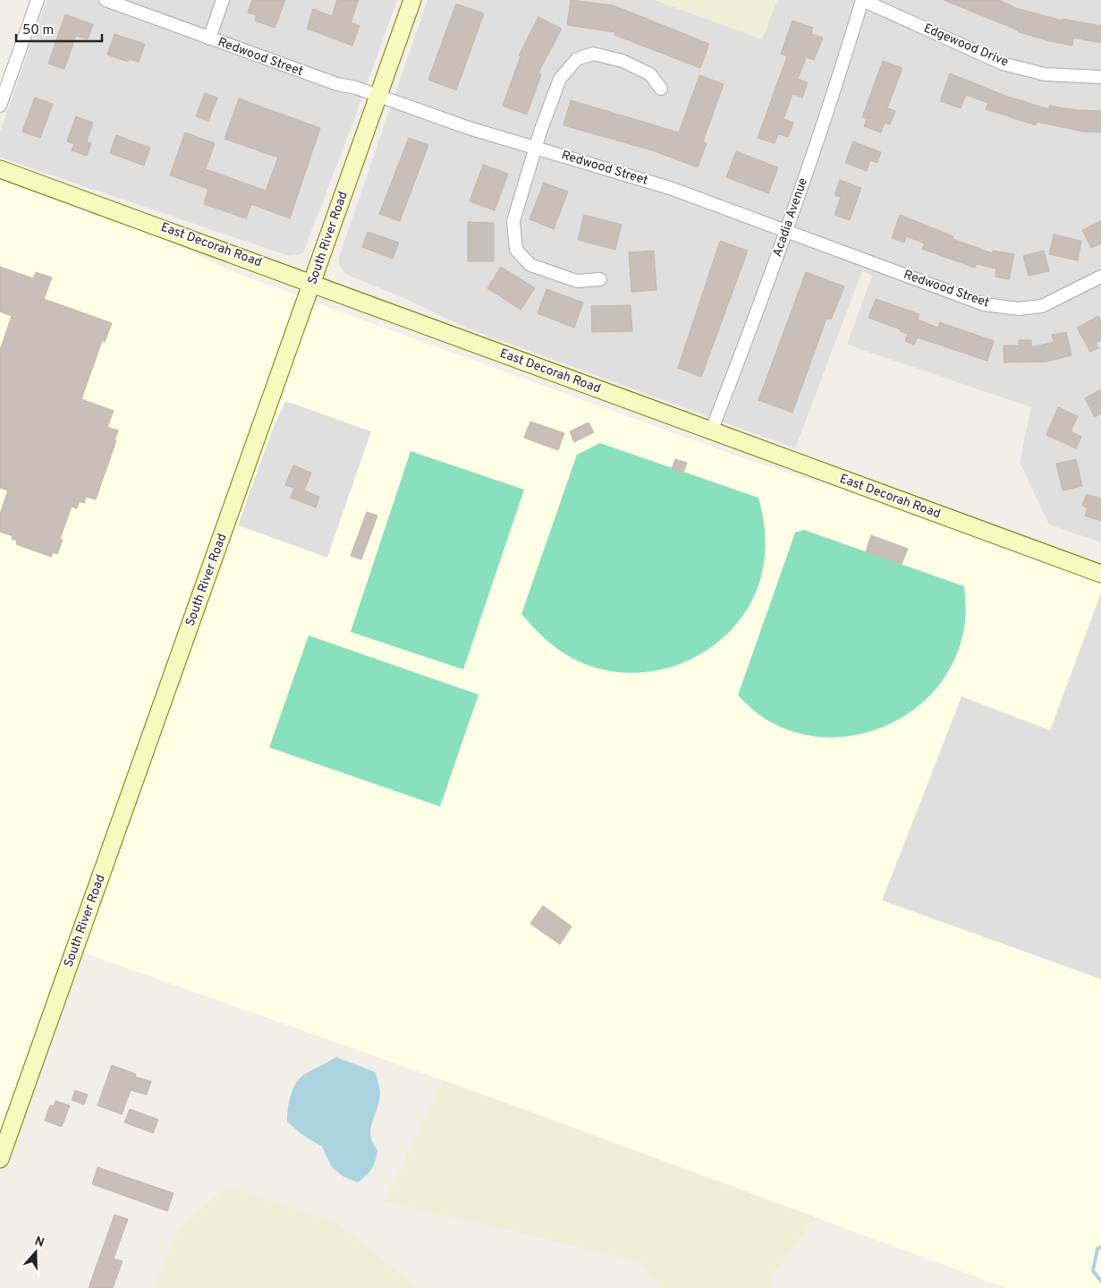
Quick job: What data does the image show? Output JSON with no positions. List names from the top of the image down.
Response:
{
  "streets": {
    "street": [
      "Edgewood Drive",
      "Redwood Street",
      "Acadia Avenue",
      "South River Road",
      "East Decorah Road"
    ]
  },
  "crossings": [
    ["Edgewood Drive", "Acadia Avenue"],
    ["Redwood Street", "Acadia Avenue"],
    ["Redwood Street", "South River Road"],
    ["Acadia Avenue", "East Decorah Road"],
    ["South River Road", "East Decorah Road"]
  ],
  "scale_bar": "50 m",
  "north": "top"
}
